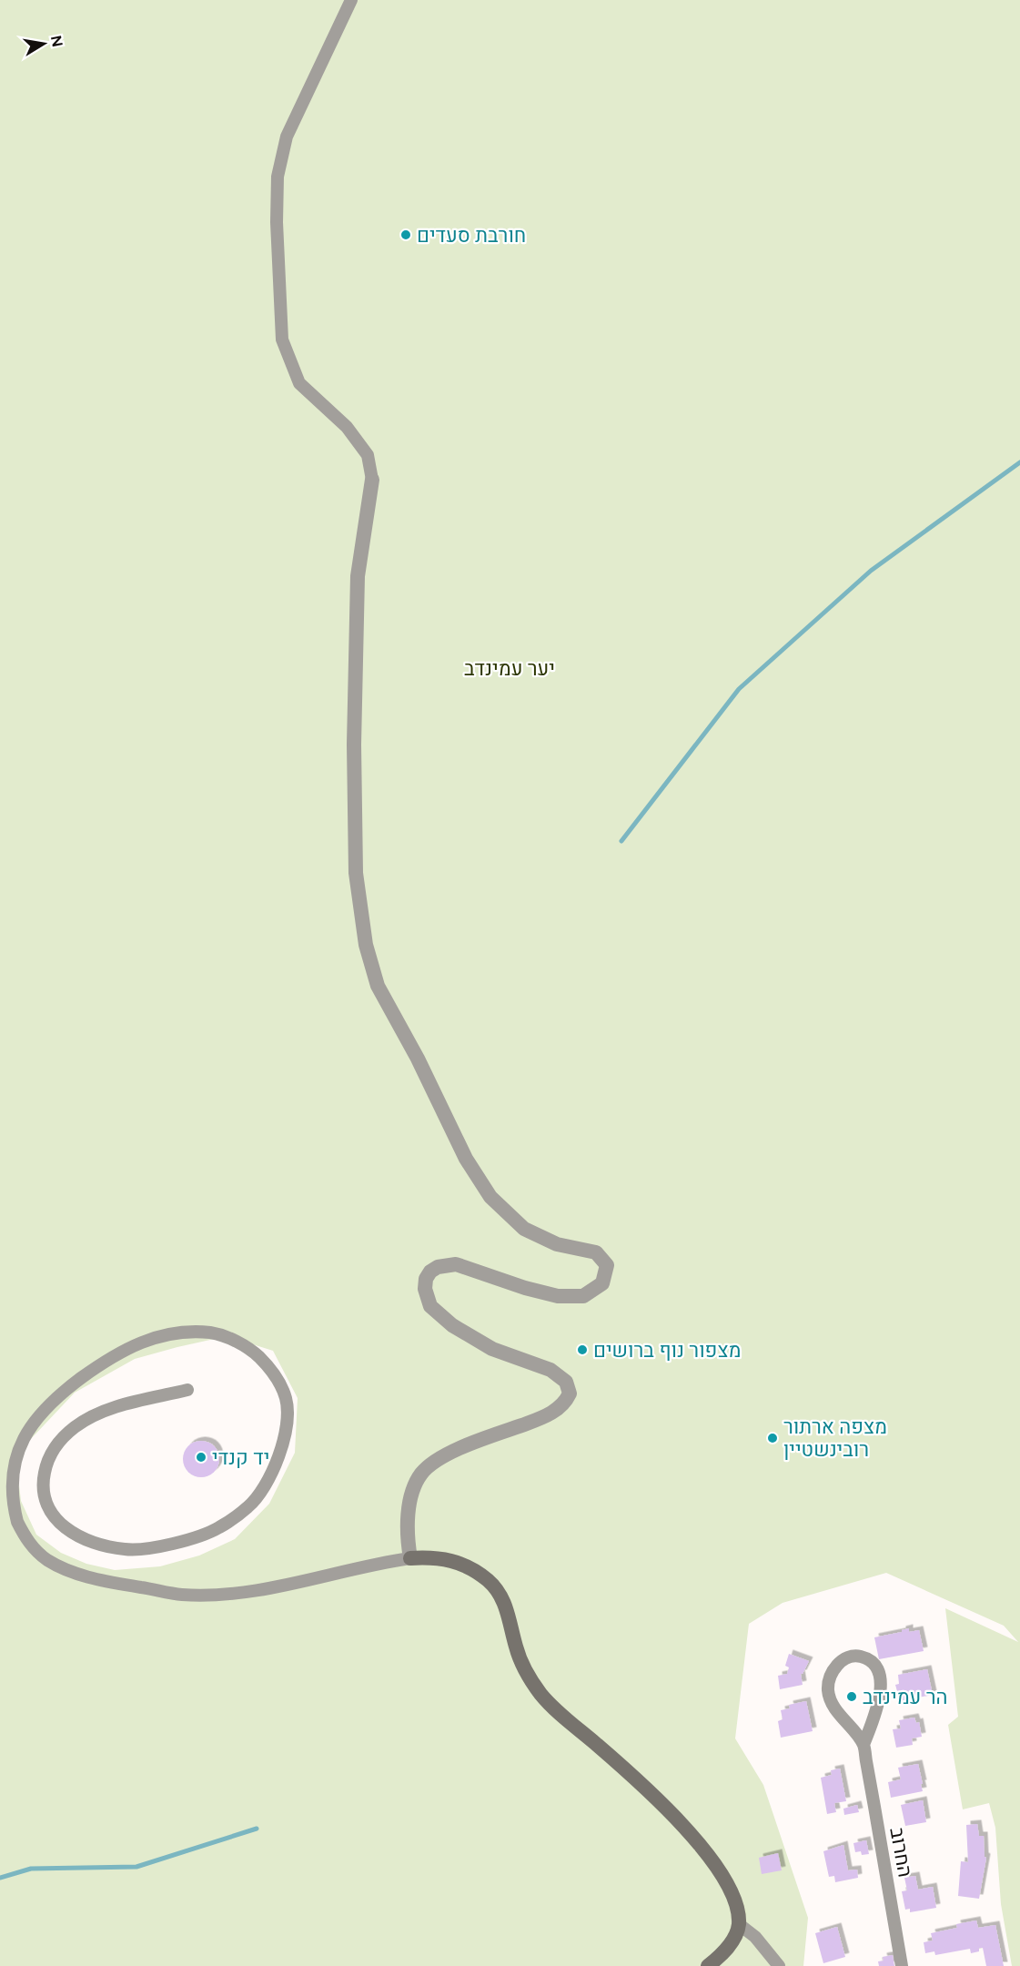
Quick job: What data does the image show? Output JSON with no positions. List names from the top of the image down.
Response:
{
  "streets": {
    "street": ["החרוב"]
  },
  "parks": ["יער עמינדב"],
  "places": [
    "חורבת סעדים",
    "מצפור נוף ברושים",
    "מצפה ארתור רובינשטיין",
    "יד קנדי",
    "הר עמינדב"
  ],
  "north": "right"
}
